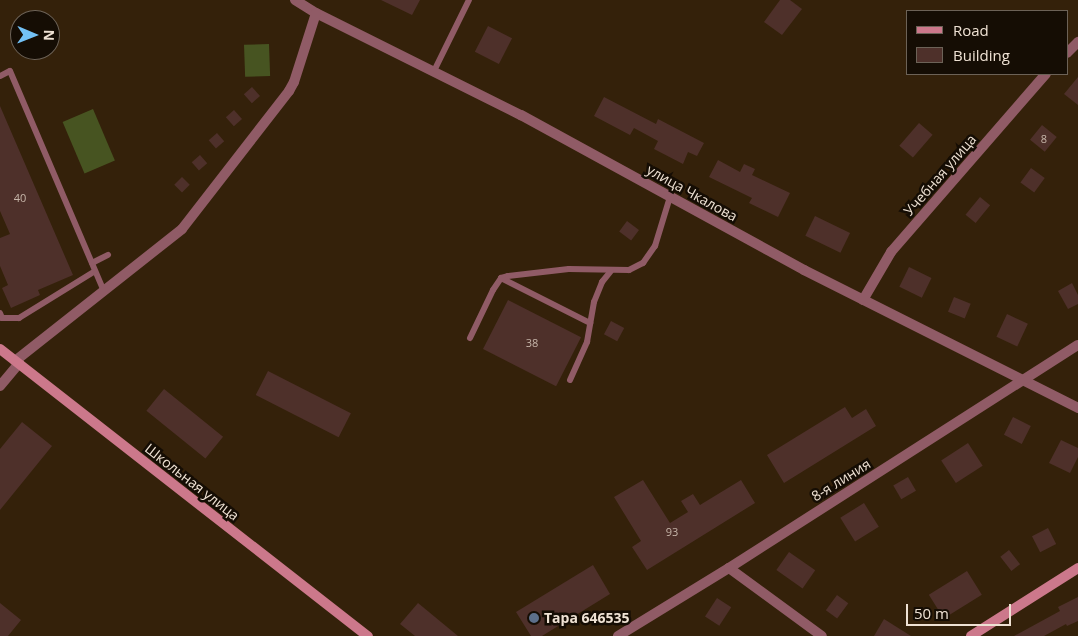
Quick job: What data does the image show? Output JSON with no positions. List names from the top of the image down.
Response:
{
  "streets": {
    "street": [
      "Учебная улица",
      "улица Чкалова",
      "8-я линия",
      "Школьная улица"
    ]
  },
  "crossings": [
    ["Учебная улица", "улица Чкалова"],
    ["улица Чкалова", "8-я линия"]
  ],
  "places": ["Тара 646535"],
  "house_numbers": [
    "8",
    "40",
    "38",
    "93"
  ],
  "legend": ["Road", "Building"],
  "scale_bar": "50 m",
  "north": "right"
}
